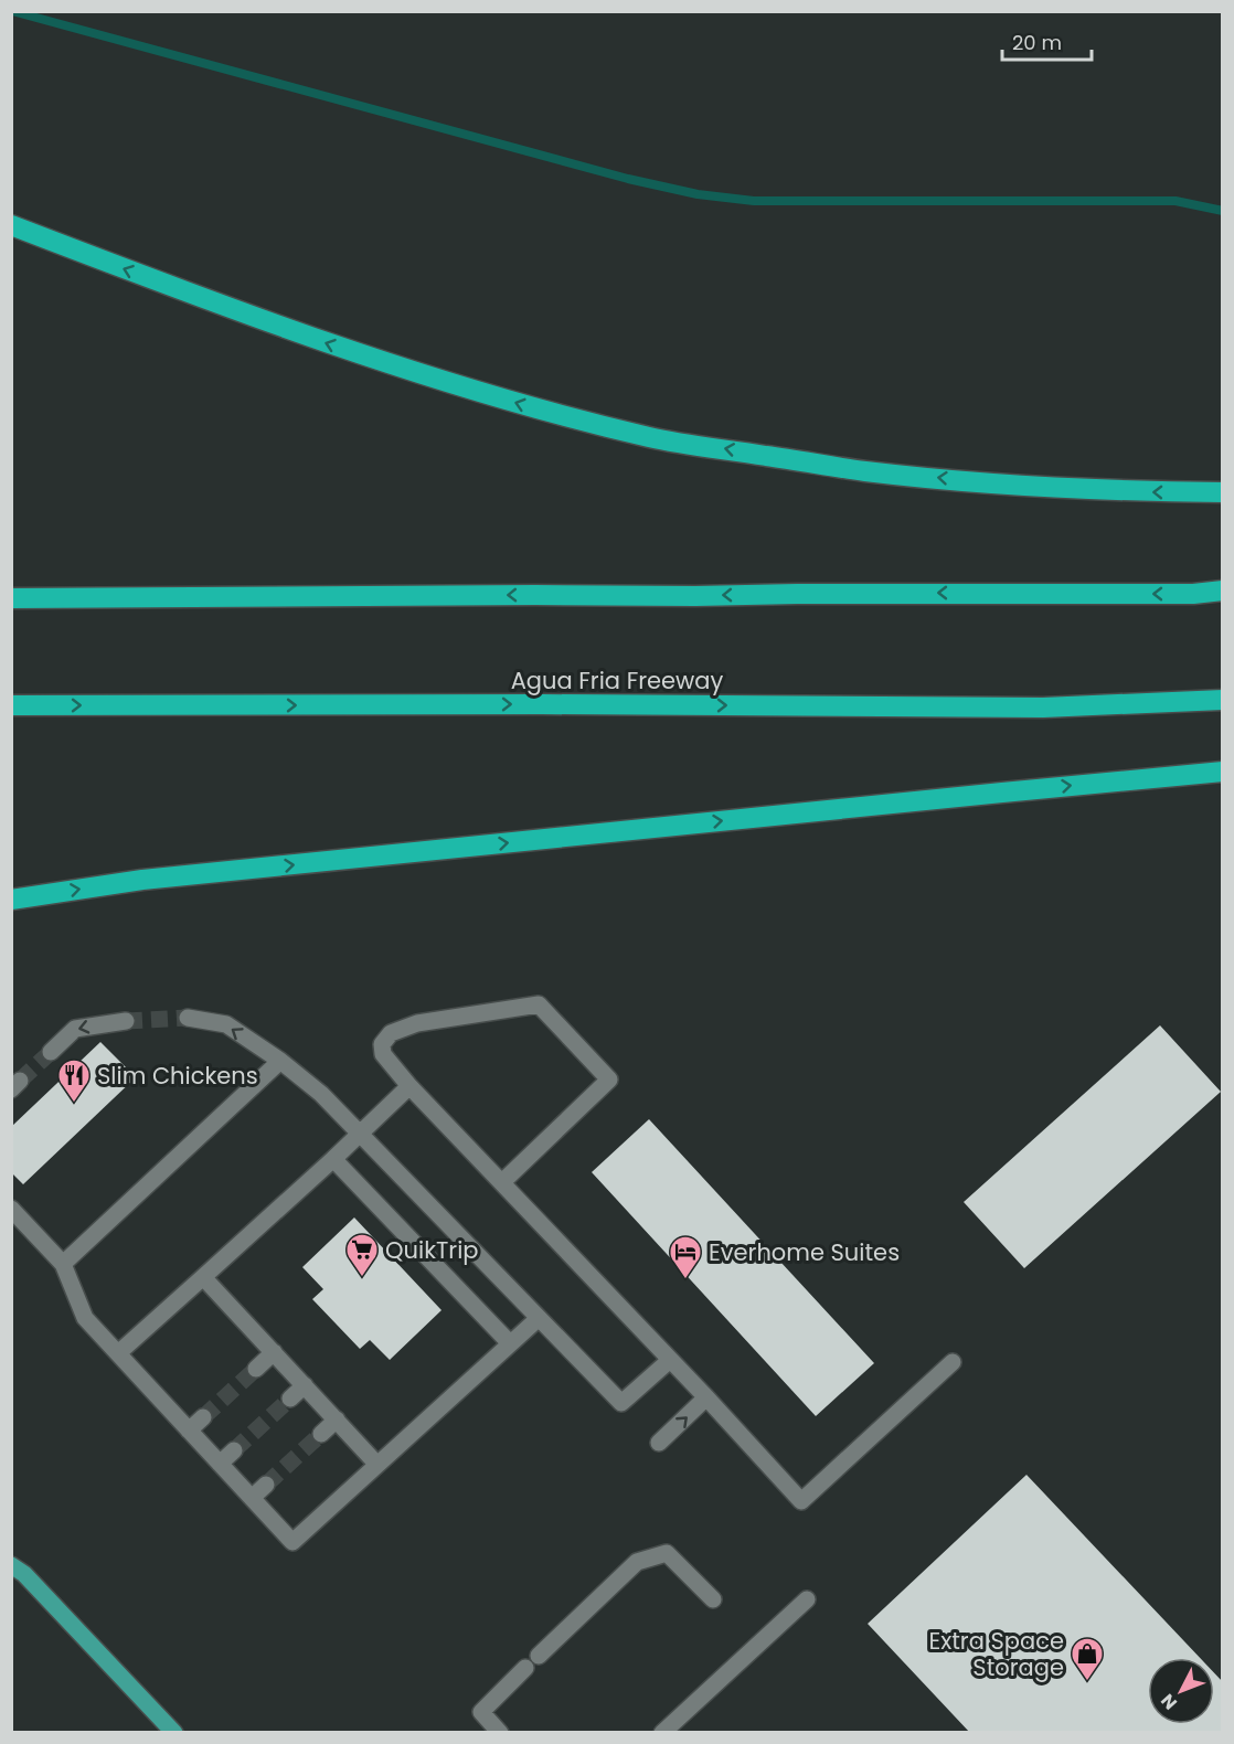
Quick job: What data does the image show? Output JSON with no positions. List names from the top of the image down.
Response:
{
  "streets": {
    "highway": ["Agua Fria Freeway"]
  },
  "places": {
    "restaurant": ["Slim Chickens"],
    "supermarket": ["QuikTrip"],
    "hotel": ["Everhome Suites"],
    "shop": ["Extra Space Storage"]
  },
  "scale_bar": "20 m",
  "north": "bottom left"
}
